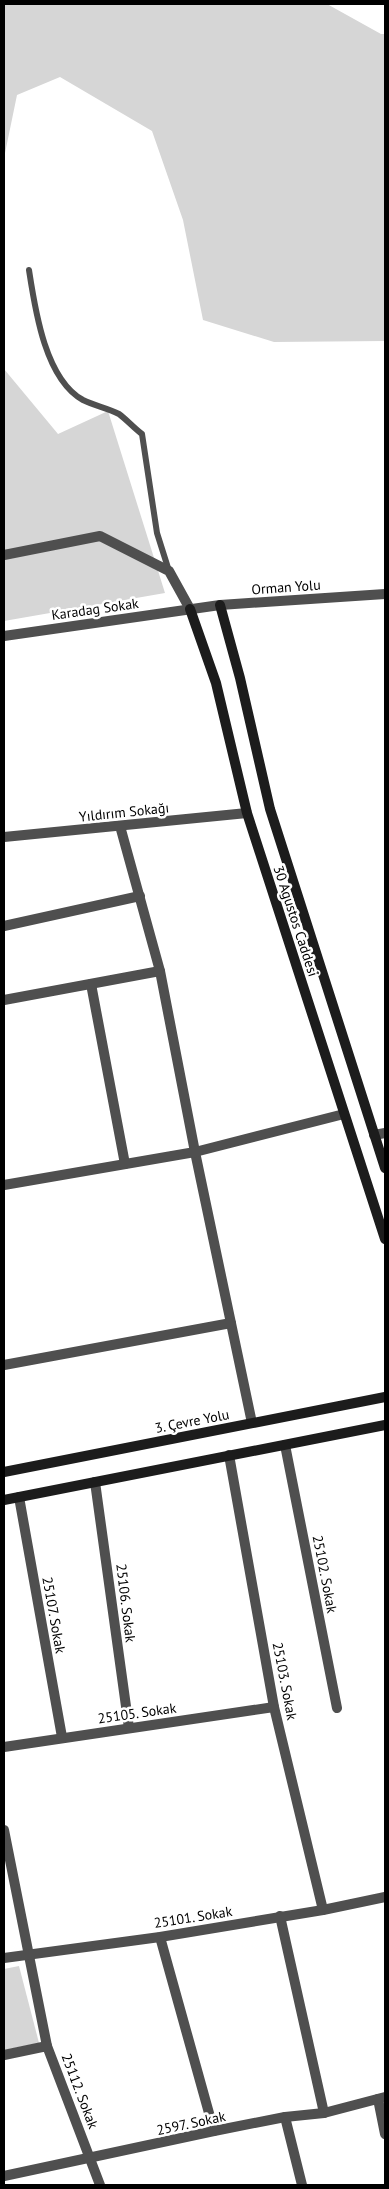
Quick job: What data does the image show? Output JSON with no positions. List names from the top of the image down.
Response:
{
  "streets": {
    "main road": ["30 Agustos Caddesi", "3. Çevre Yolu"],
    "street": [
      "Orman Yolu",
      "Karadag Sokak",
      "Yıldırım Sokağı",
      "25102. Sokak",
      "25106. Sokak",
      "25107. Sokak",
      "25103. Sokak",
      "25105. Sokak",
      "25101. Sokak",
      "25112. Sokak",
      "2597. Sokak"
    ]
  },
  "crossings": [
    ["Orman Yolu", "Karadag Sokak"],
    ["Orman Yolu", "30 Agustos Caddesi"],
    ["Karadag Sokak", "30 Agustos Caddesi"],
    ["Yıldırım Sokağı", "30 Agustos Caddesi"],
    ["25106. Sokak", "25105. Sokak"],
    ["25107. Sokak", "25105. Sokak"],
    ["25103. Sokak", "25105. Sokak"],
    ["25103. Sokak", "25101. Sokak"],
    ["25112. Sokak", "2597. Sokak"]
  ]
}
